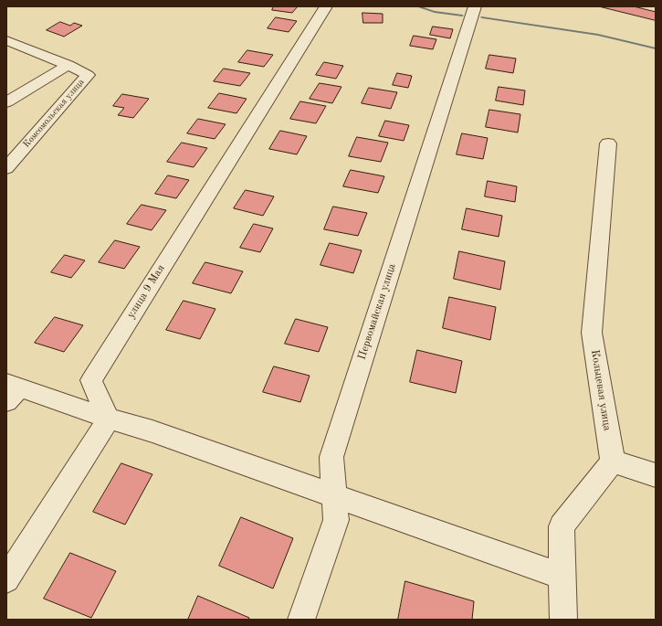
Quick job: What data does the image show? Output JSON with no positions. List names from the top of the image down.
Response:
{
  "streets": {
    "street": [
      "Комсомольская улица",
      "улица 9 Мая",
      "Первомайская улица",
      "Кольцевая улица"
    ]
  }
}
